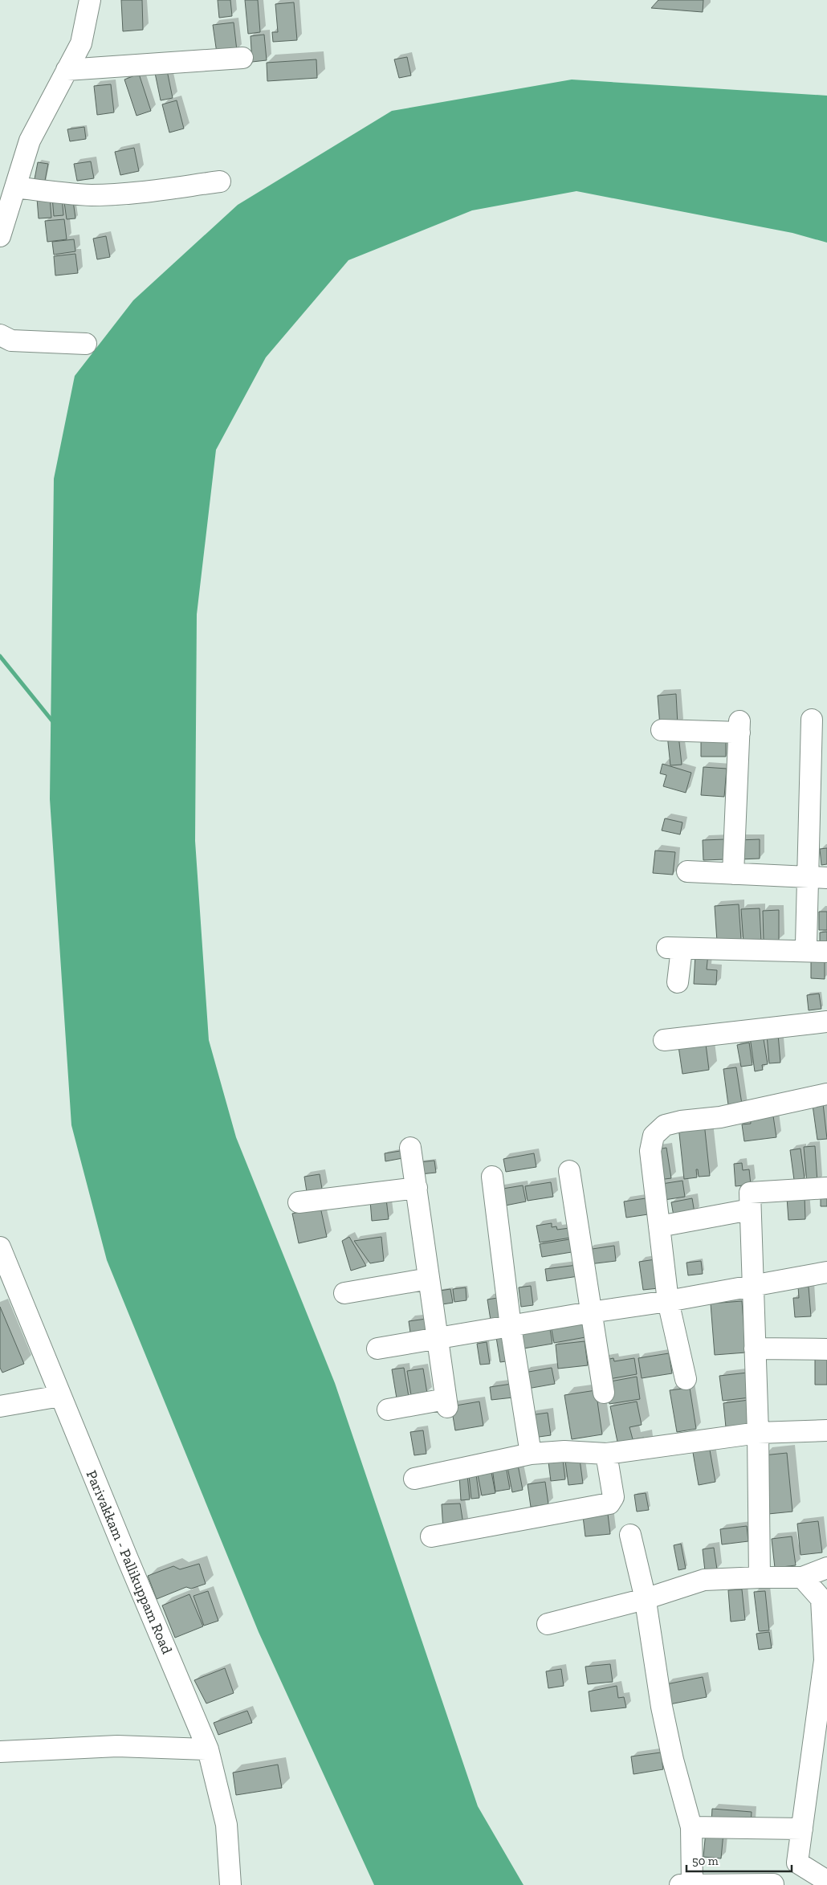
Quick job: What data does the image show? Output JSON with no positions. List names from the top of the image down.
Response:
{
  "streets": {
    "street": ["Parivakkam - Pallikuppam Road"]
  },
  "scale_bar": "50 m"
}
